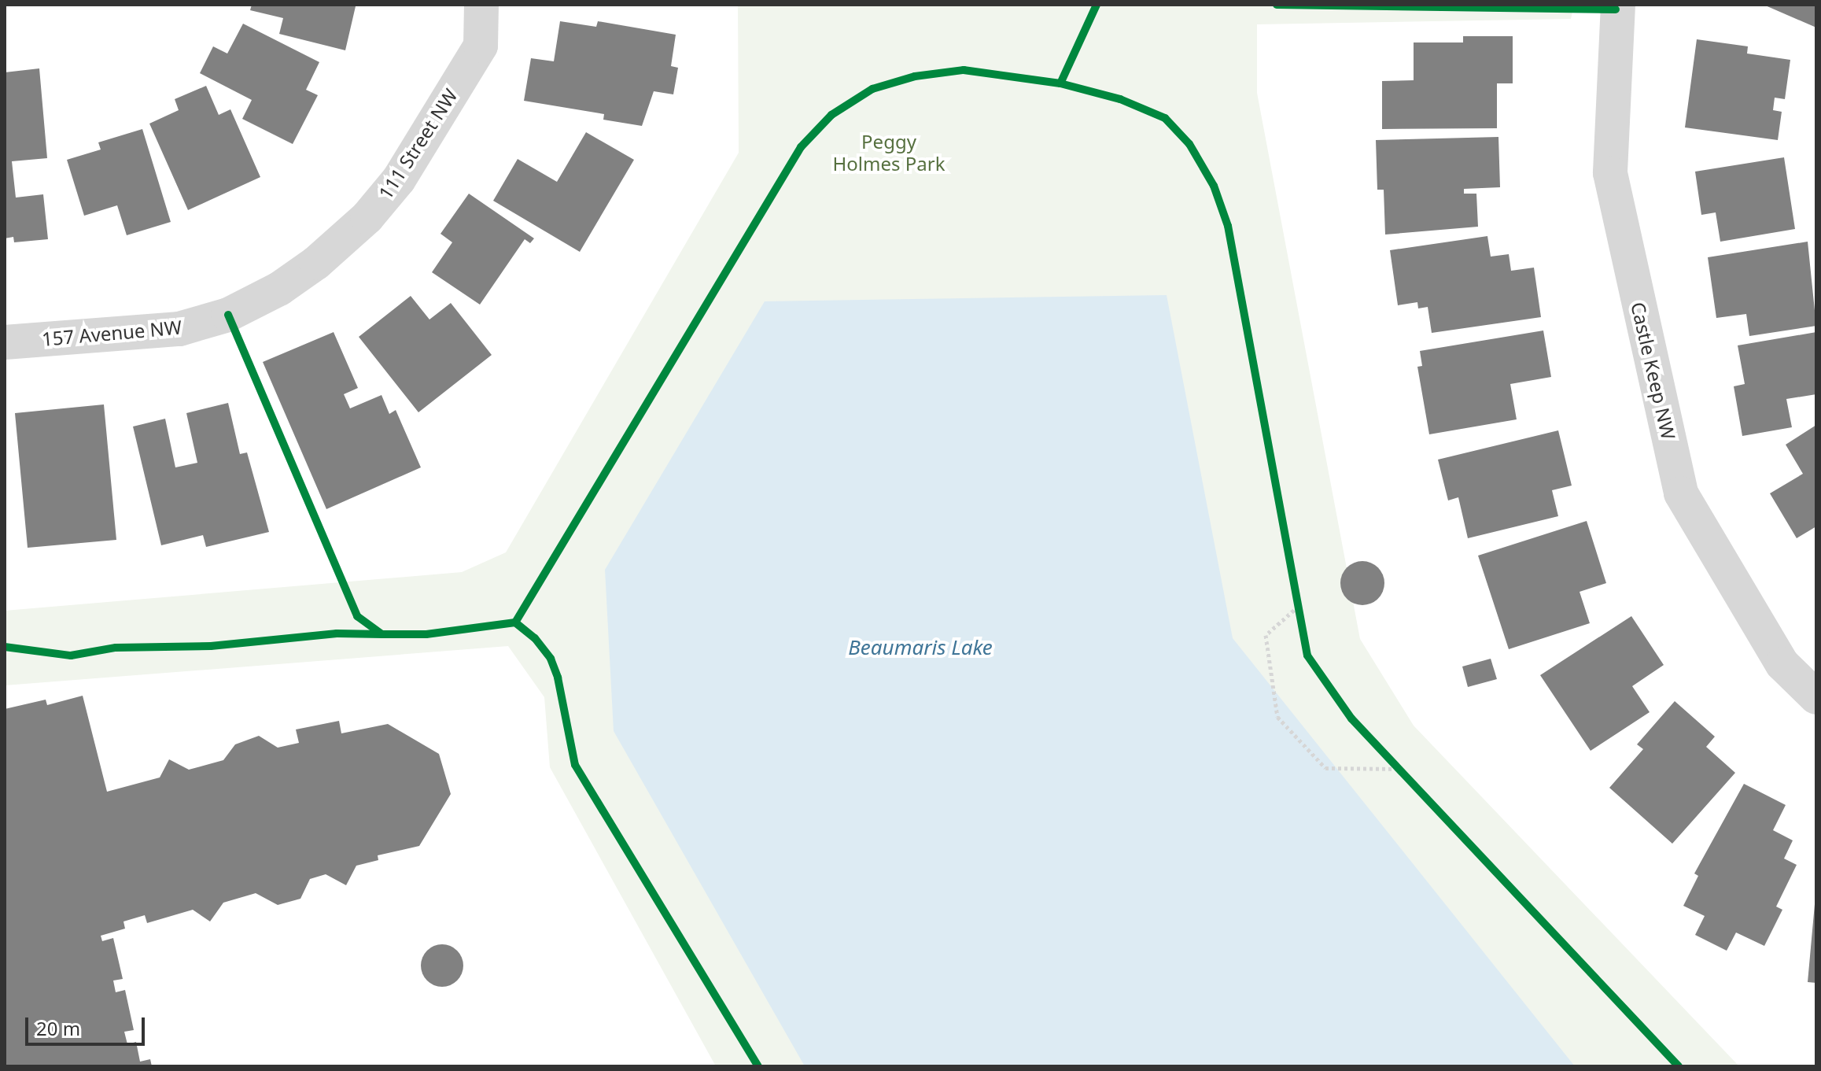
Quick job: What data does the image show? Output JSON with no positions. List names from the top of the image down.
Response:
{
  "streets": {
    "street": ["111 Street NW", "157 Avenue NW", "Castle Keep NW"]
  },
  "crossings": [
    ["111 Street NW", "157 Avenue NW"]
  ],
  "water": ["Beaumaris Lake"],
  "parks": ["Peggy Holmes Park"],
  "scale_bar": "20 m"
}
